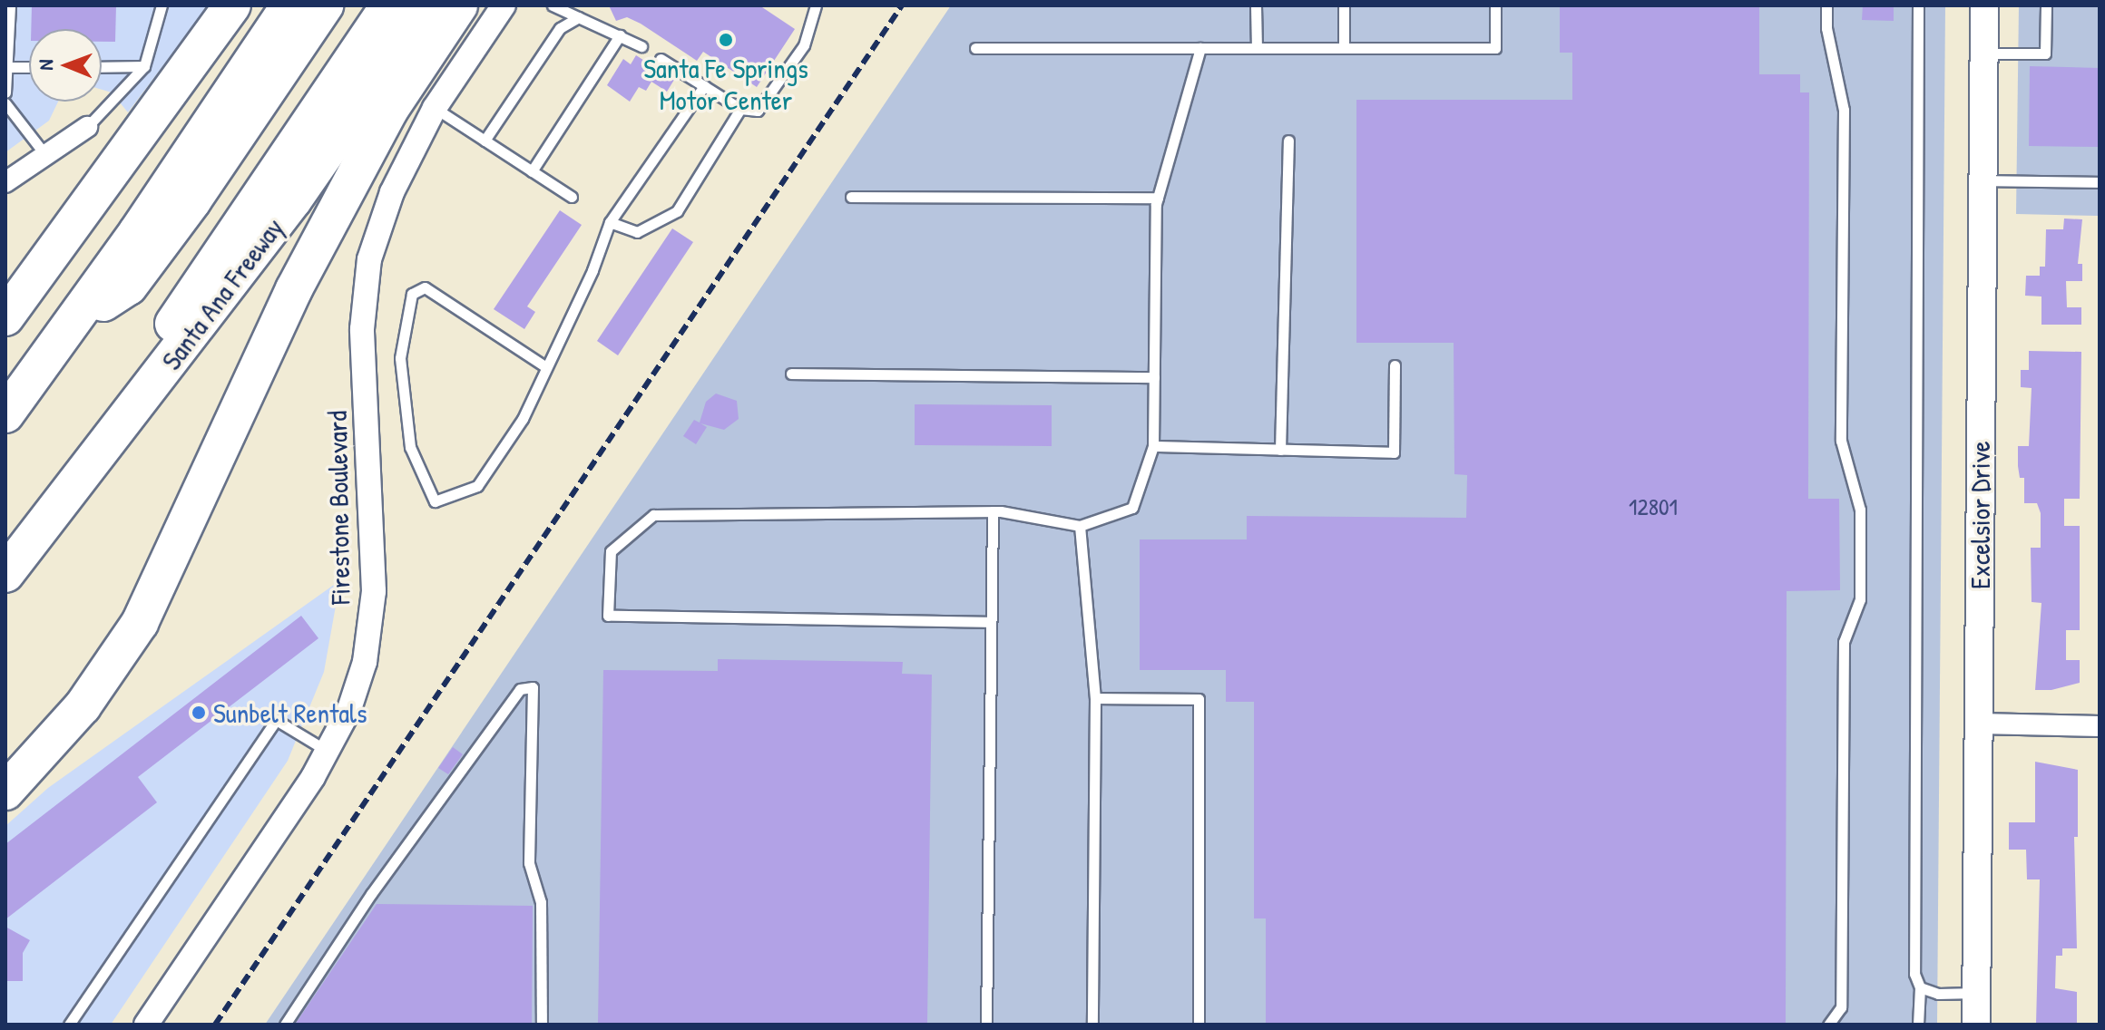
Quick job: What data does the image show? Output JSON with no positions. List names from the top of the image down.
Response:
{
  "streets": {
    "highway": ["Santa Ana Freeway"],
    "main road": ["Excelsior Drive"],
    "street": ["Firestone Boulevard"]
  },
  "places": ["Santa Fe Springs Motor Center", "Sunbelt Rentals"],
  "house_numbers": ["12801"],
  "north": "left"
}
